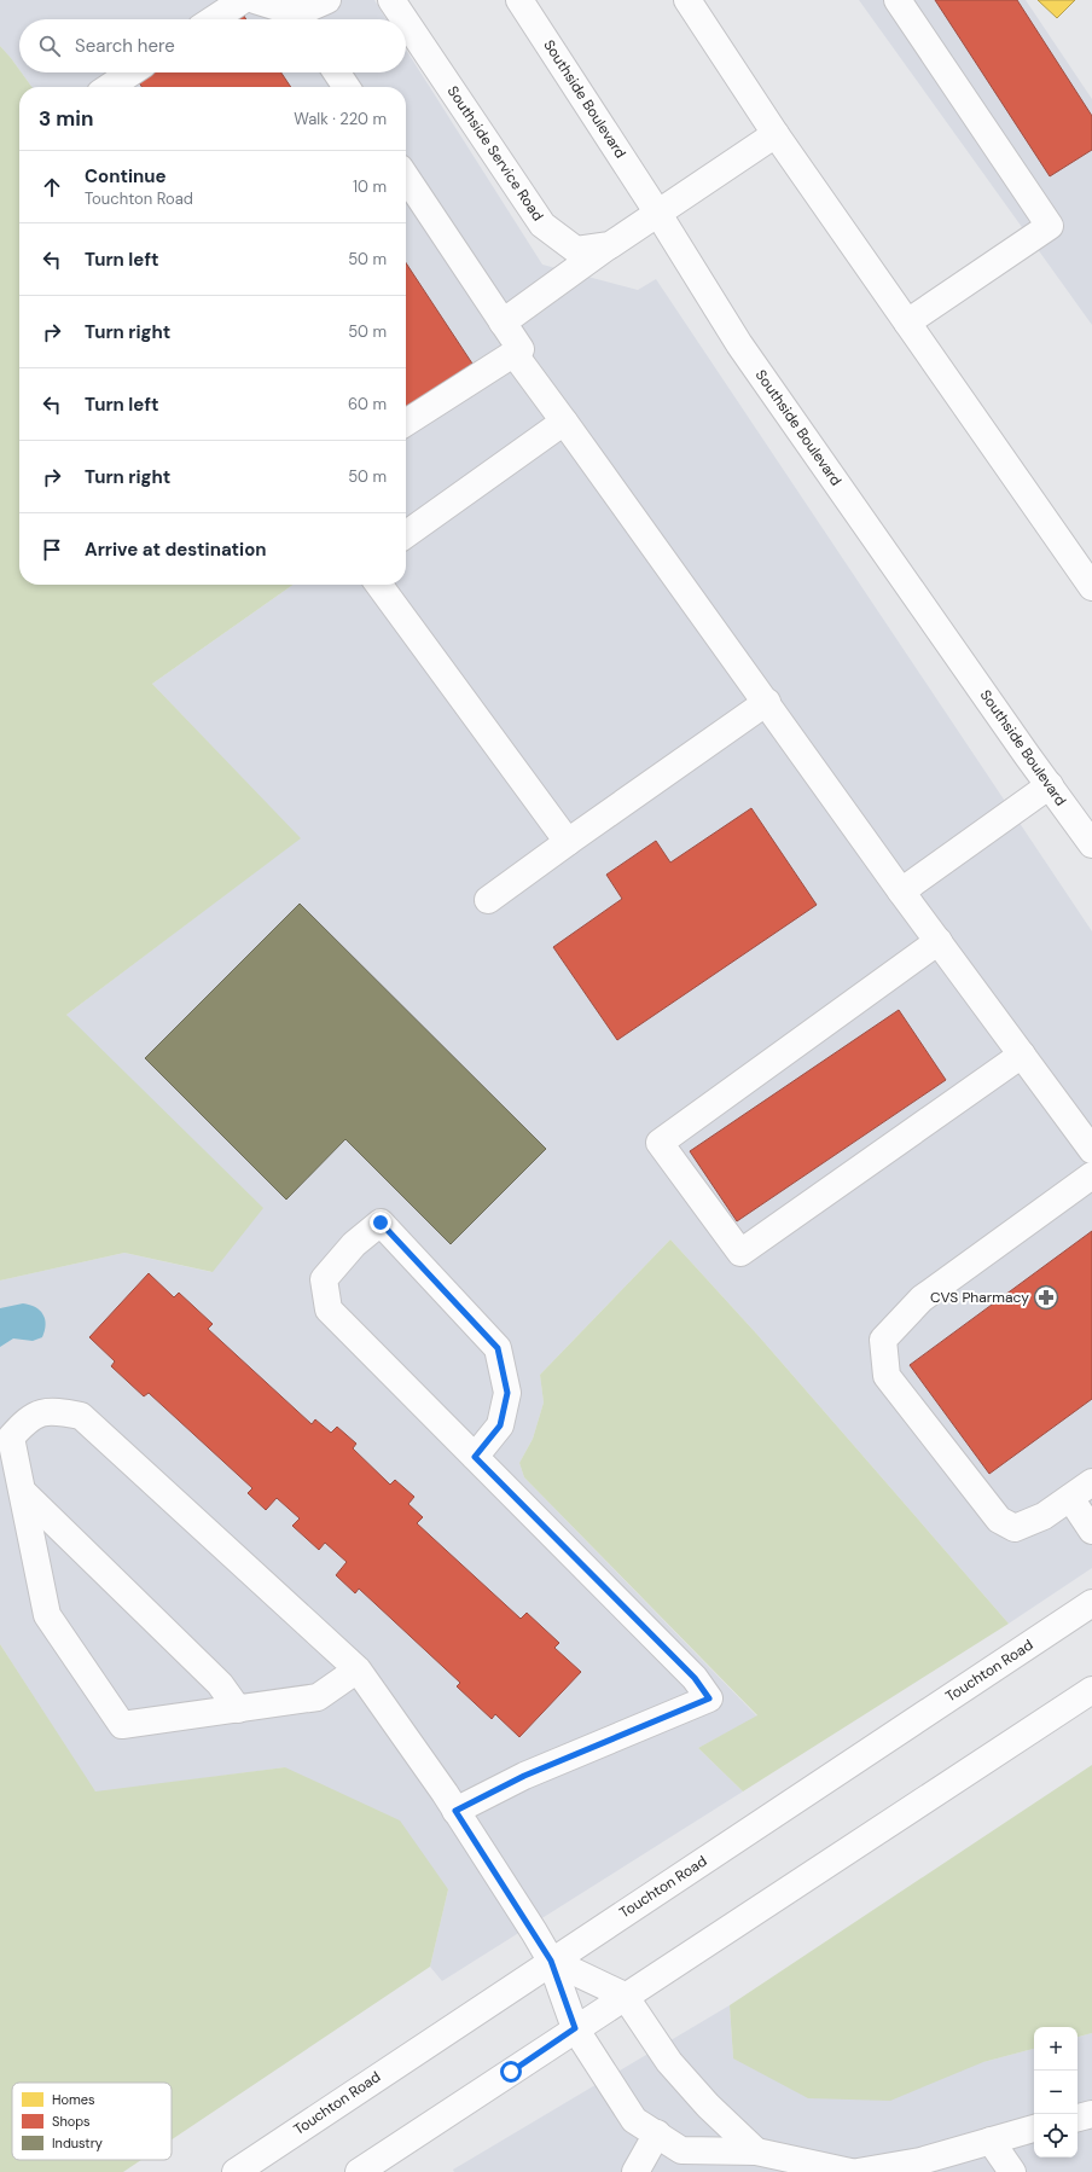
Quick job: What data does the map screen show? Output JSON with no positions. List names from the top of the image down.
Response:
{
  "streets": {
    "main road": ["Southside Boulevard", "Southside Service Road", "Touchton Road"]
  },
  "crossings": [
    ["Southside Boulevard", "Southside Service Road"]
  ],
  "places": {
    "pharmacy": ["CVS Pharmacy"]
  },
  "legend": ["Homes", "Shops", "Industry"],
  "page": {
    "search": "Search here",
    "heading": ["3 min", "Walk · 220 m"],
    "list": [
      ["Continue", "Touchton Road", "10 m"],
      ["Turn left", "50 m"],
      ["Turn right", "50 m"],
      ["Turn left", "60 m"],
      ["Turn right", "50 m"],
      "Arrive at destination"
    ],
    "map_buttons": ["+", "−"]
  }
}
